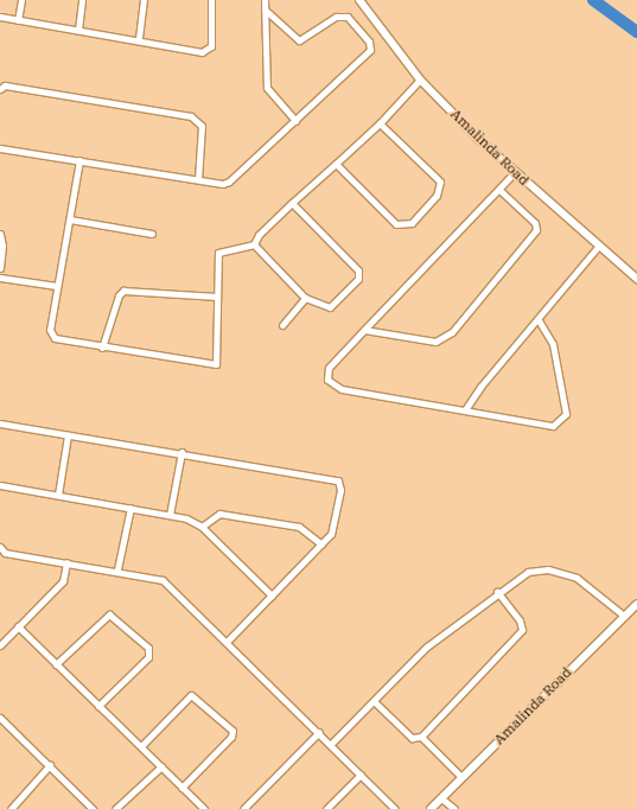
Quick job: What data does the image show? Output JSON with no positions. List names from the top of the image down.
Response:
{
  "streets": {
    "street": ["Amalinda Road"]
  }
}
